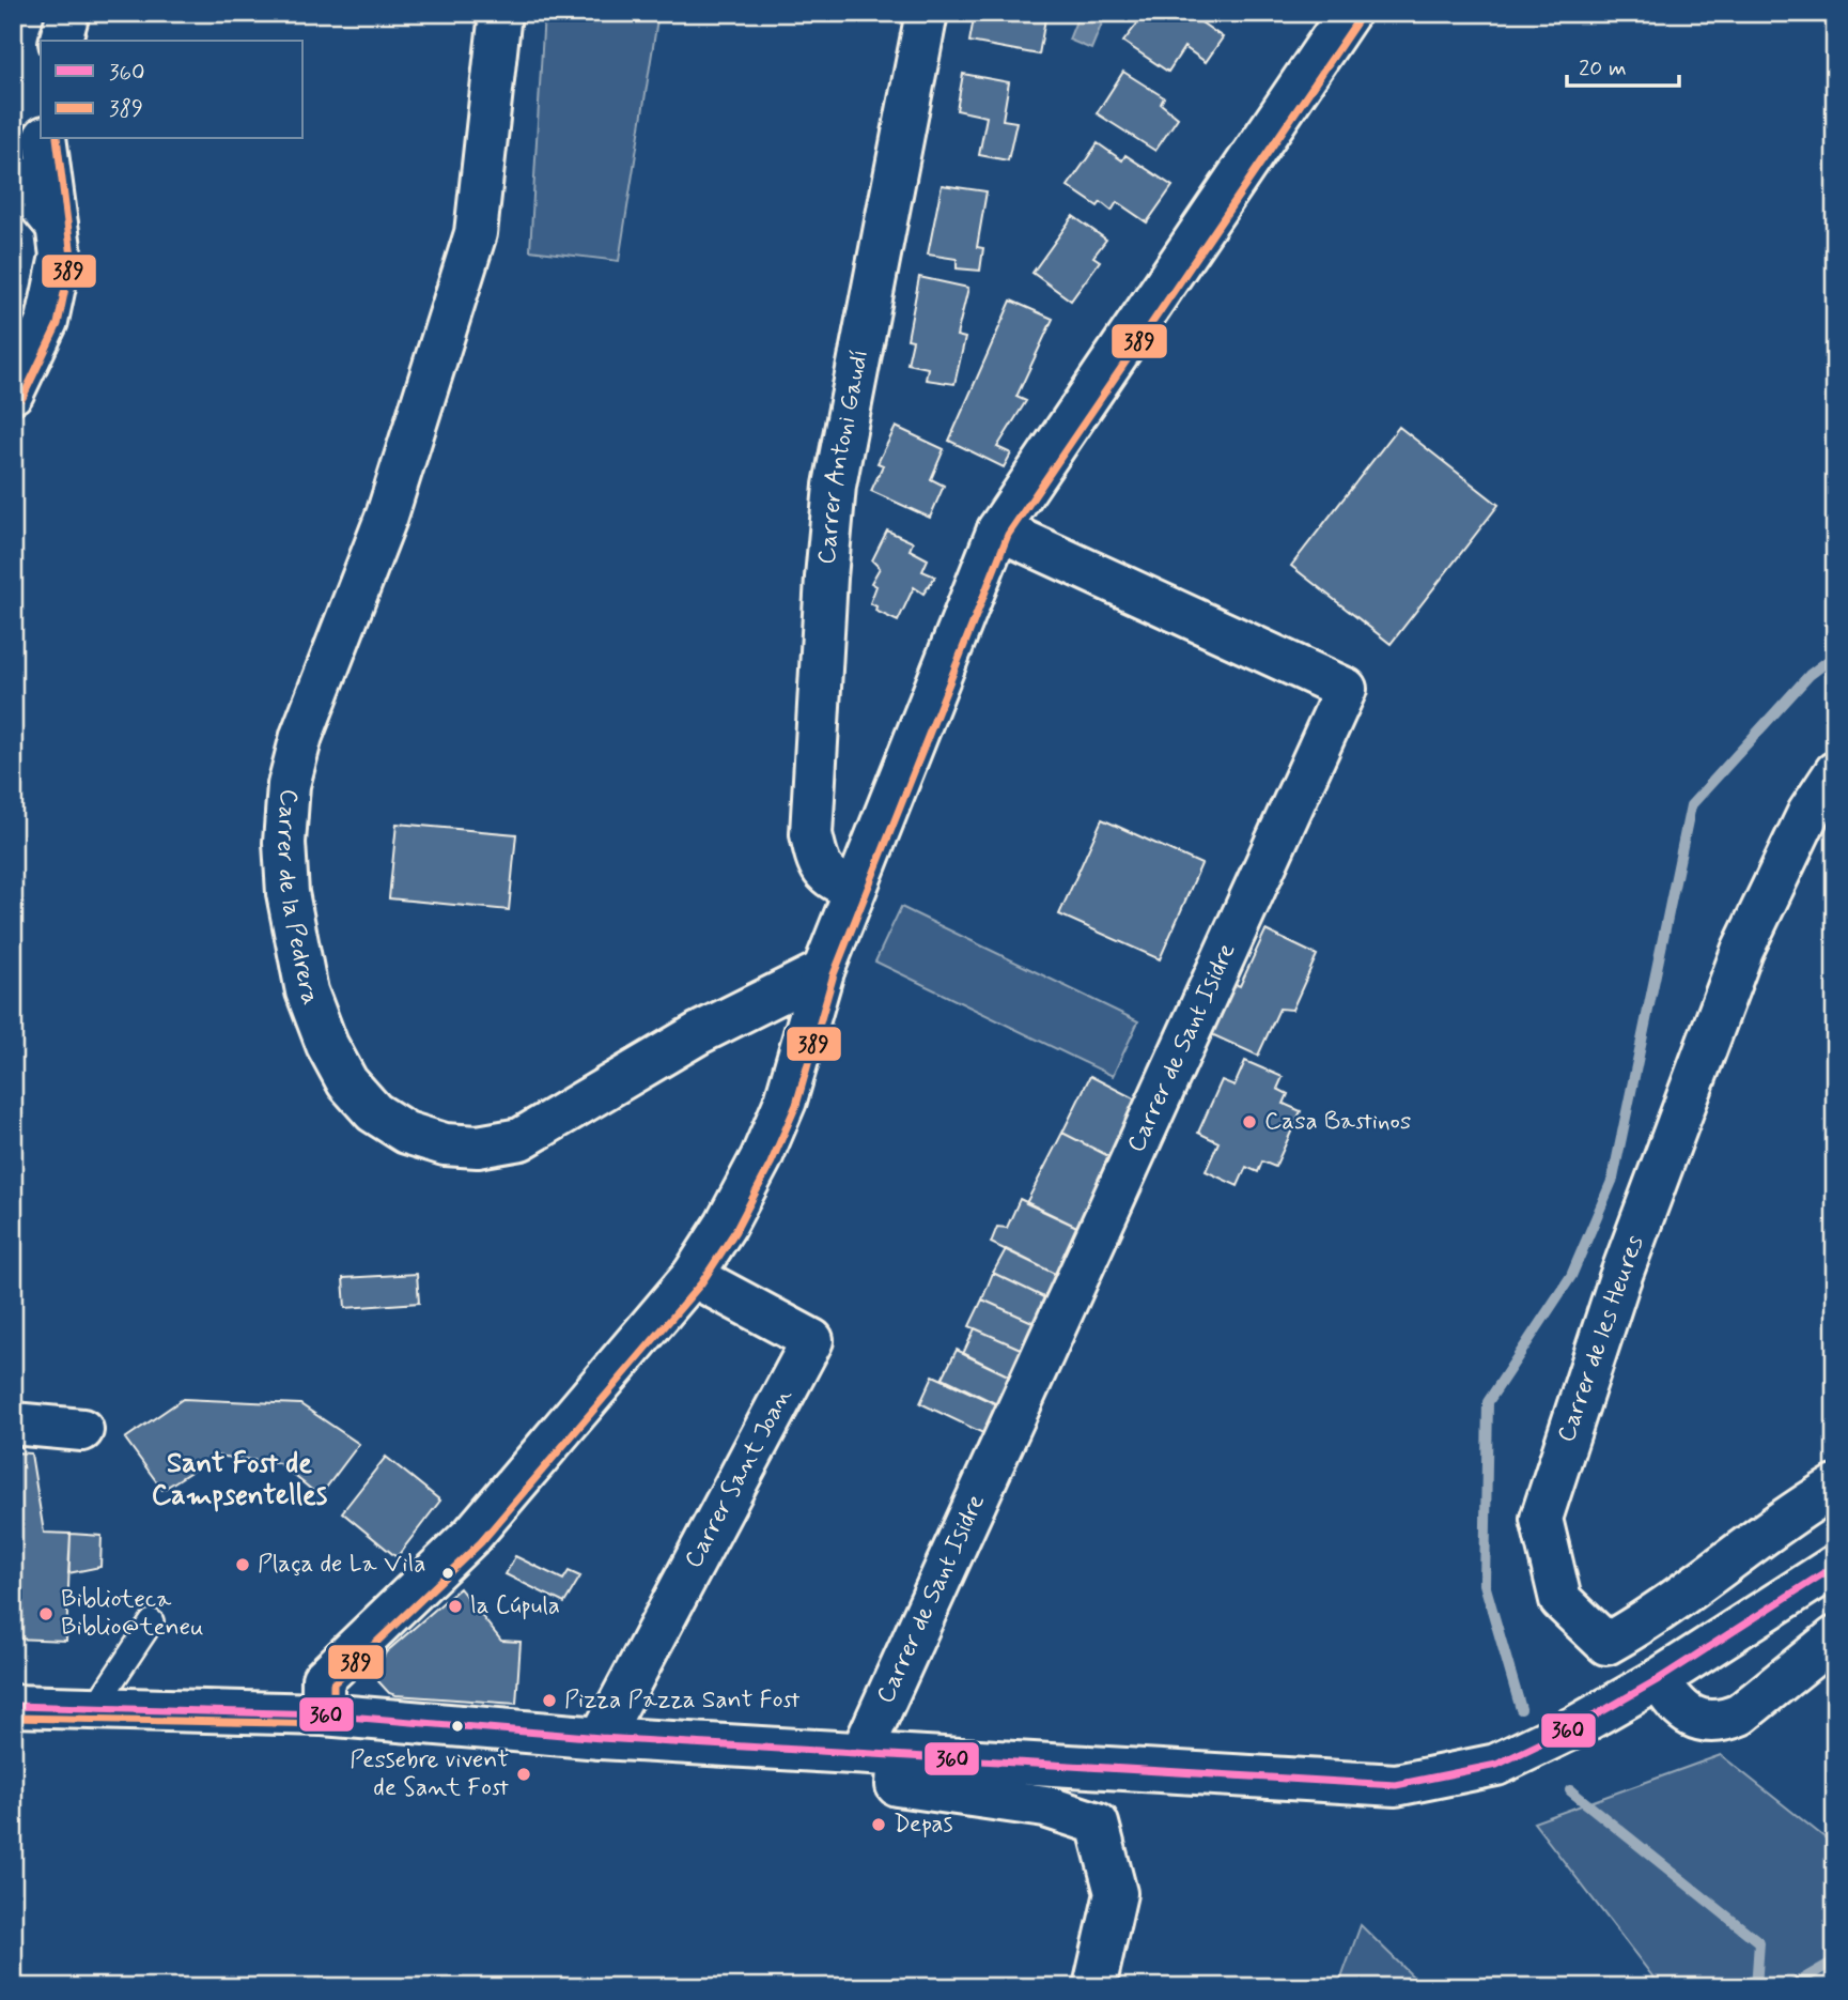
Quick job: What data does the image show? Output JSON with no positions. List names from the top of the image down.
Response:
{
  "streets": {
    "street": [
      "Carrer Antoni Gaudí",
      "Carrer de la Pedrera",
      "Carrer de Sant Isidre",
      "Carrer de les Heures",
      "Carrer Sant Joan"
    ]
  },
  "districts": ["Sant Fost de Campsentelles"],
  "places": [
    "Casa Bastinos",
    "Plaça de La Vila",
    "la Cúpula",
    "Biblioteca Biblio@teneu",
    "Pizza Pazza Sant Fost",
    "Pessebre vivent de Sant Fost",
    "Depas"
  ],
  "lines": ["transit line 389", "transit line 360"],
  "legend": ["360", "389"],
  "scale_bar": "20 m"
}
